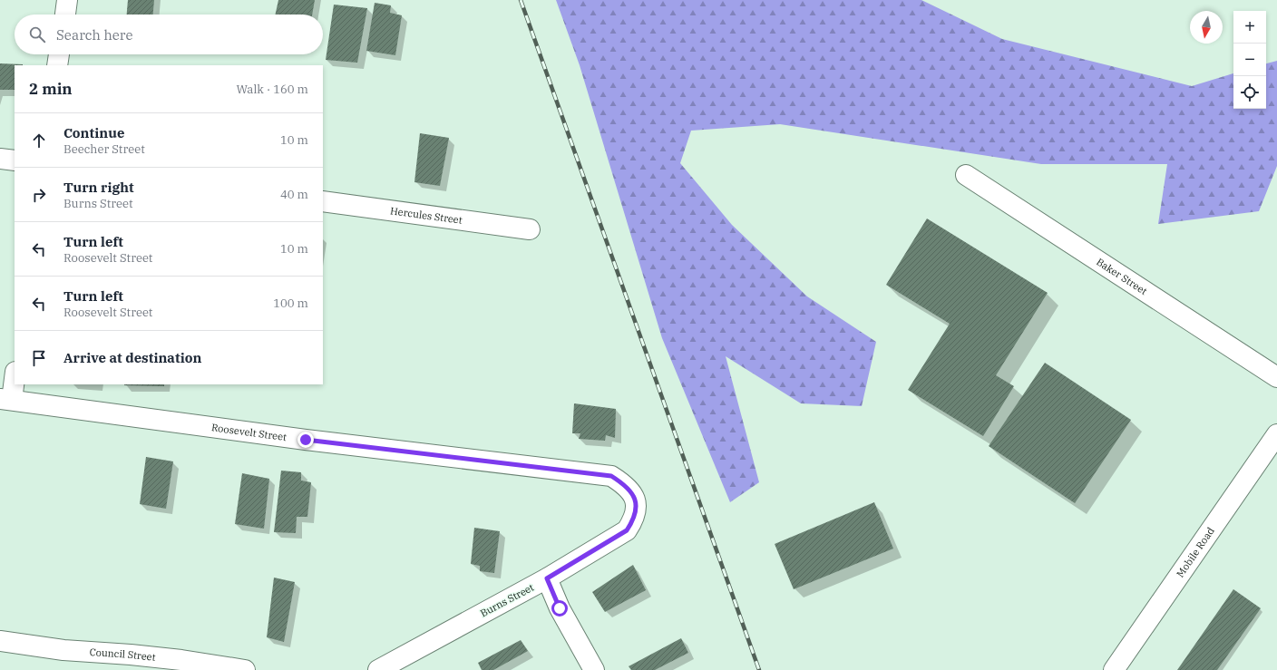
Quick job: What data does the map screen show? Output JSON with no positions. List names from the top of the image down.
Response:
{
  "streets": {
    "street": [
      "Hercules Street",
      "Baker Street",
      "Roosevelt Street",
      "Mobile Road",
      "Burns Street",
      "Council Street"
    ]
  },
  "crossings": [
    ["Roosevelt Street", "Burns Street"]
  ],
  "north": "bottom",
  "page": {
    "map_buttons": ["+", "−"],
    "search": "Search here",
    "heading": ["2 min", "Walk · 160 m"],
    "list": [
      ["Continue", "Beecher Street", "10 m"],
      ["Turn right", "Burns Street", "40 m"],
      ["Turn left", "Roosevelt Street", "10 m"],
      ["Turn left", "Roosevelt Street", "100 m"],
      "Arrive at destination"
    ]
  }
}
